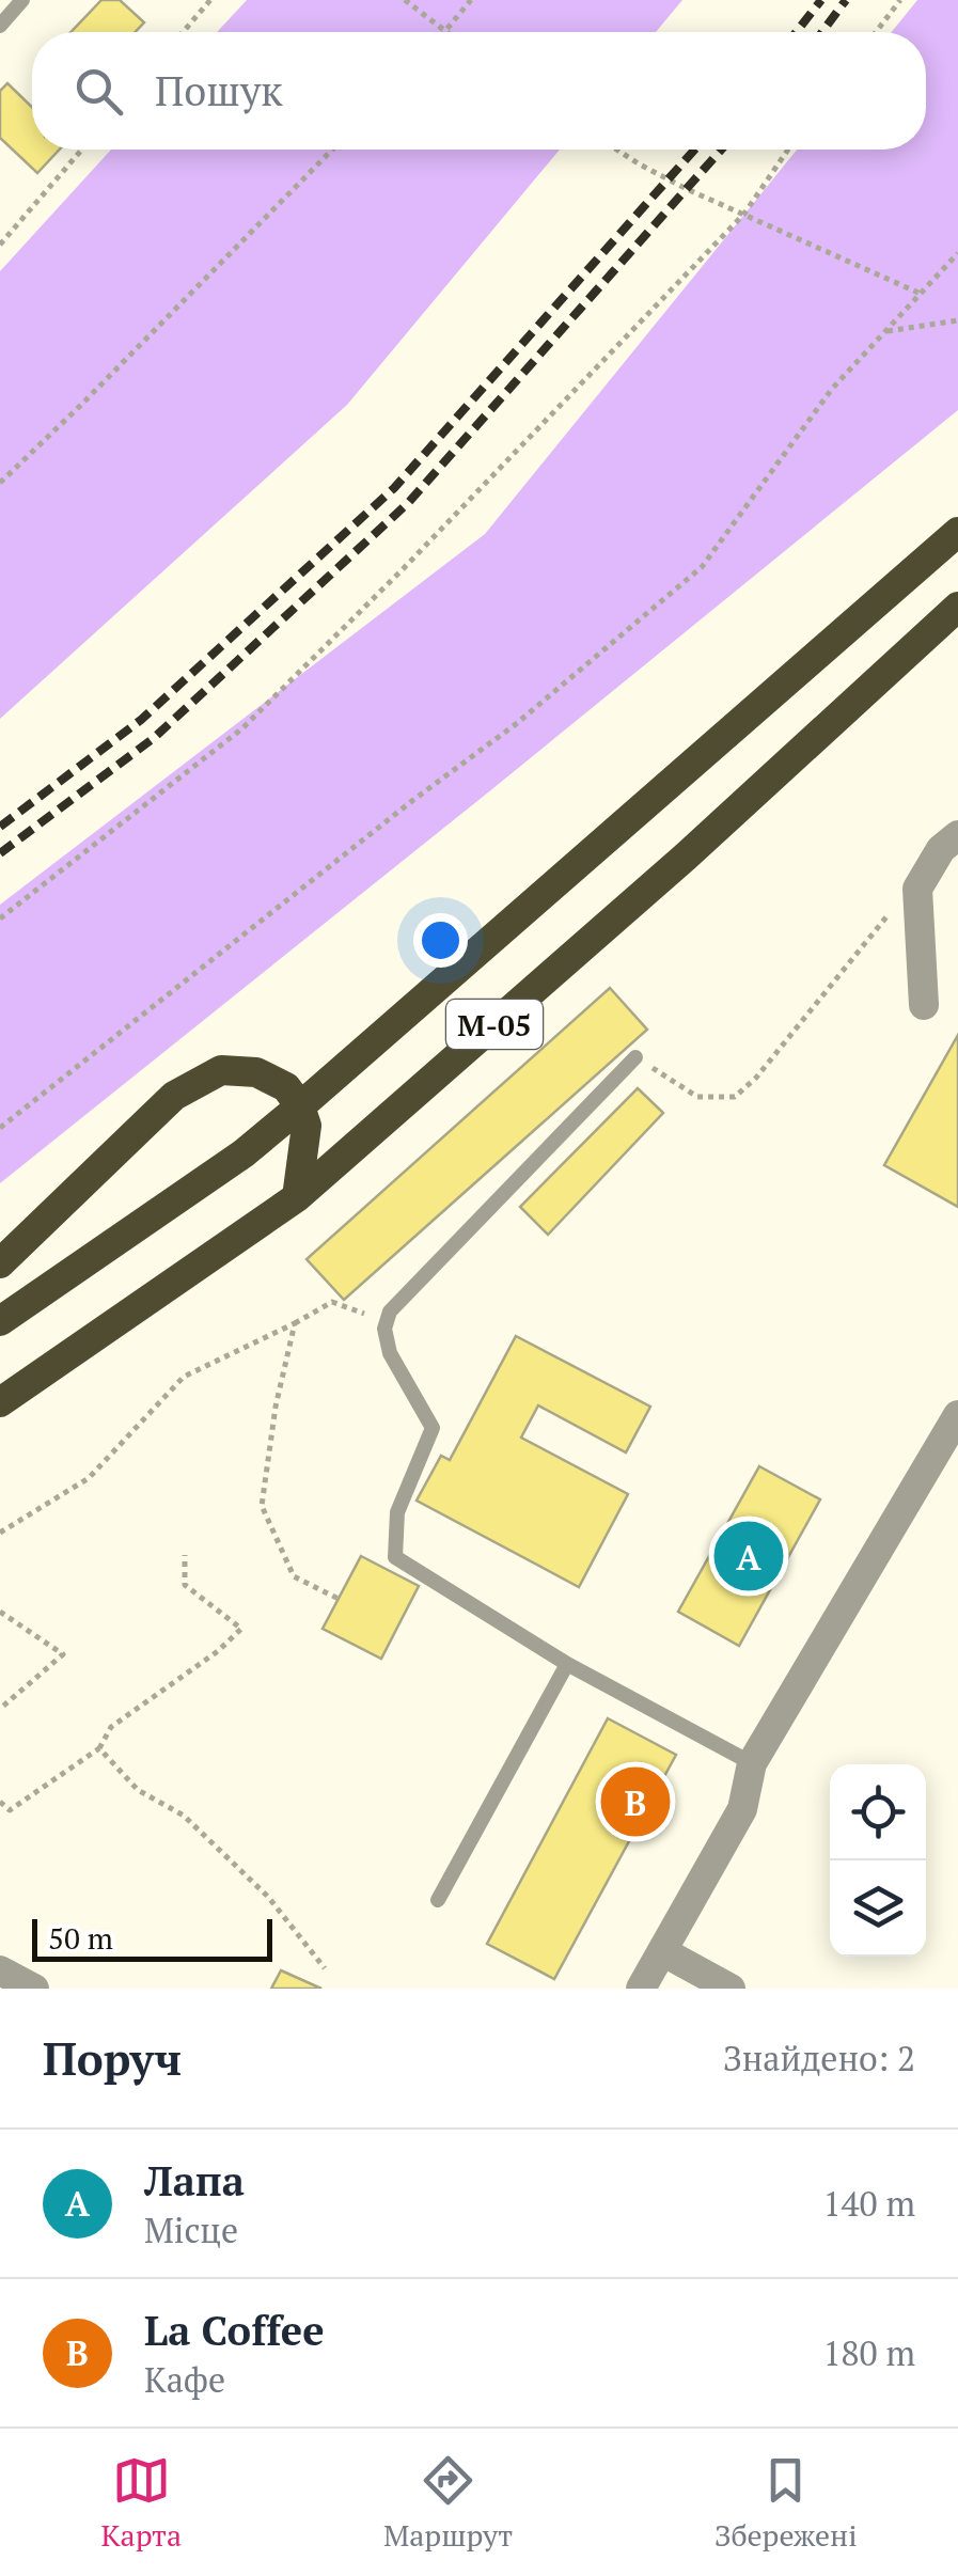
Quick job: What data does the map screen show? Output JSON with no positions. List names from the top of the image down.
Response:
{
  "streets": {
    "highway": ["М-05"]
  },
  "scale_bar": "50 m",
  "page": {
    "search": "Пошук",
    "pins": ["A", "B"],
    "scale": "50 m",
    "heading": ["Поруч", "Знайдено: 2"],
    "list": [
      {
        "mark": "A",
        "name": "Лапа",
        "note": "Місце",
        "value": "140 m"
      },
      {
        "mark": "B",
        "name": "La Coffee",
        "note": "Кафе",
        "value": "180 m"
      }
    ],
    "nav": ["Карта", "Маршрут", "Збережені"]
  }
}
